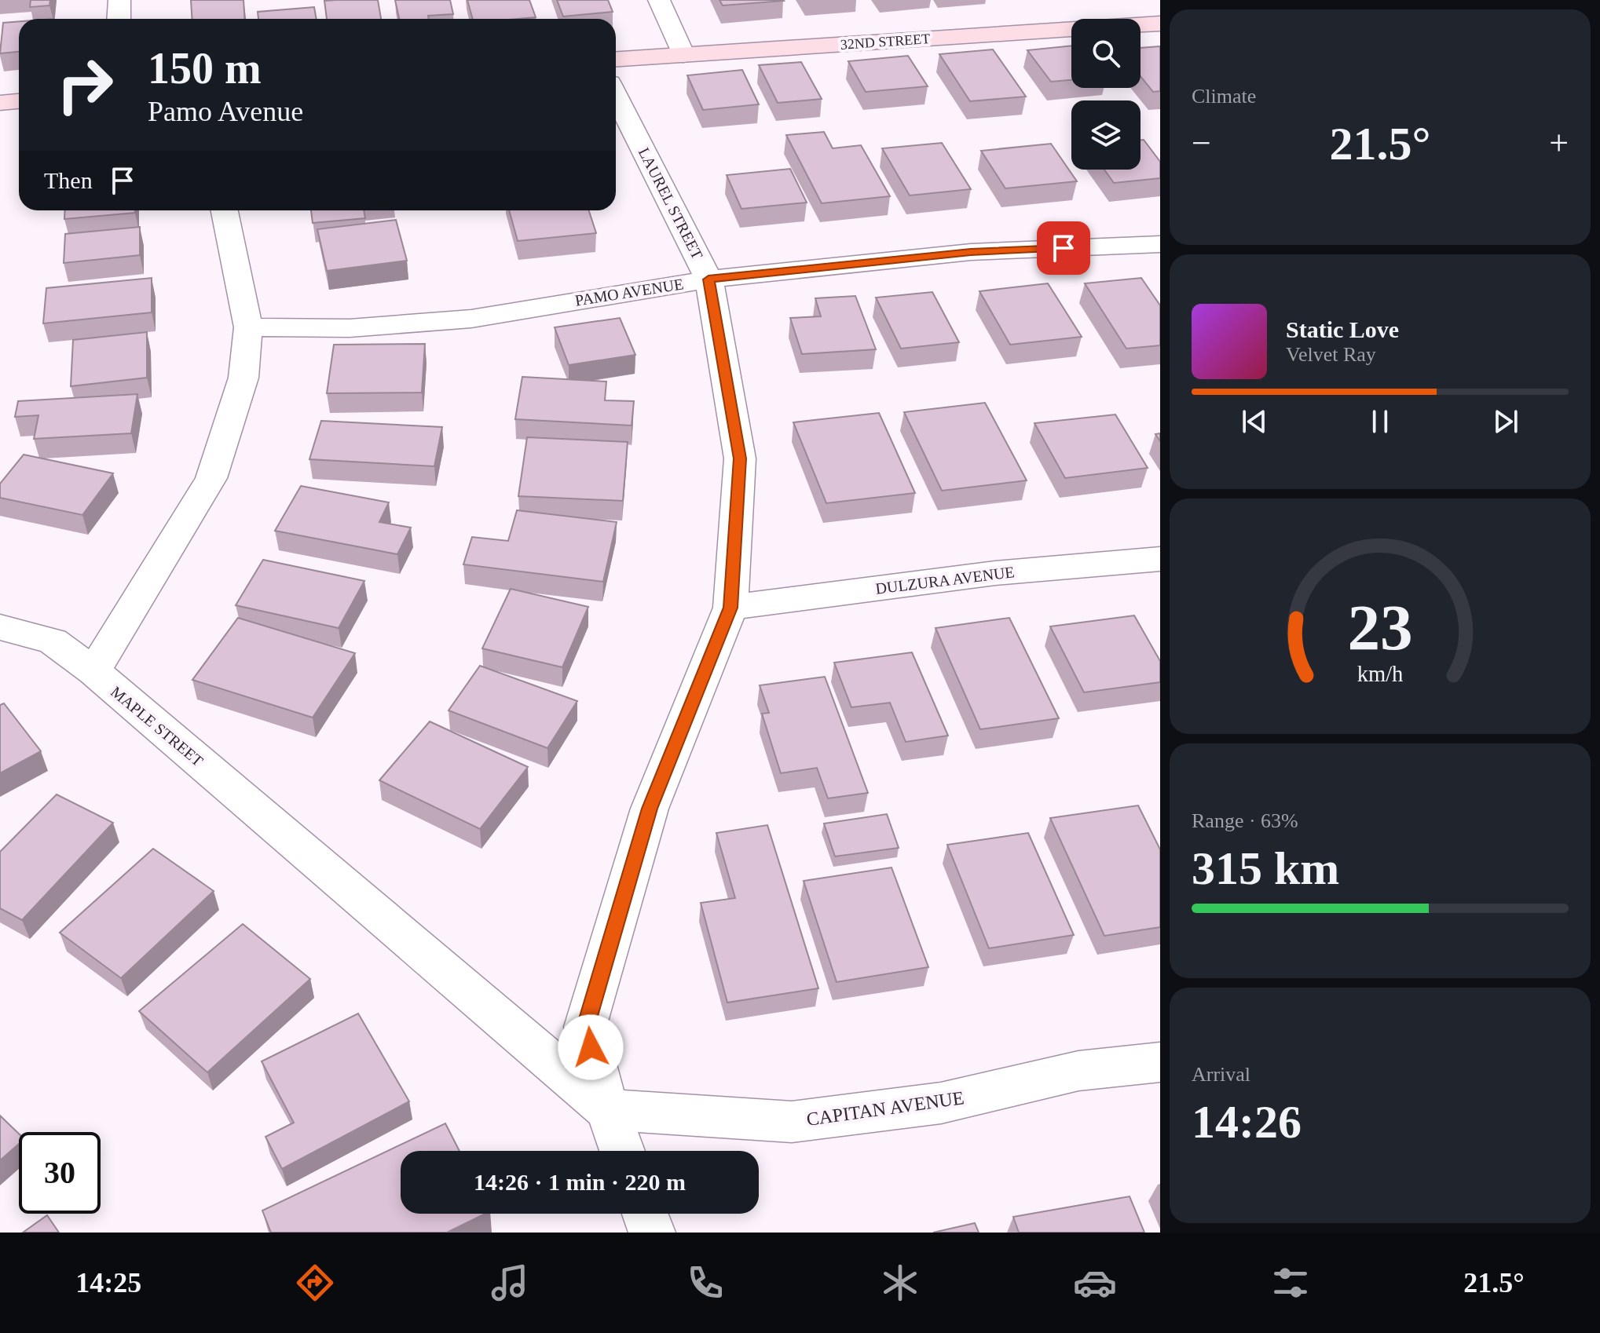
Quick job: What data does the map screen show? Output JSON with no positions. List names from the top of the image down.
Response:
{
  "streets": {
    "street": [
      "32ND STREET",
      "LAUREL STREET",
      "PAMO AVENUE",
      "DULZURA AVENUE",
      "MAPLE STREET",
      "CAPITAN AVENUE"
    ]
  },
  "crossings": [
    ["LAUREL STREET", "PAMO AVENUE"],
    ["LAUREL STREET", "DULZURA AVENUE"],
    ["LAUREL STREET", "MAPLE STREET"],
    ["LAUREL STREET", "CAPITAN AVENUE"],
    ["MAPLE STREET", "CAPITAN AVENUE"]
  ],
  "page": {
    "tile": [
      "Climate",
      ["Range · 63%", "315 km"],
      ["Arrival", "14:26"]
    ],
    "turn": ["150 m", "Pamo Avenue"],
    "heat": ["−", "21.5°", "+"],
    "then": "Then",
    "song": ["Static Love", "Velvet Ray"],
    "limit": "30",
    "trip": "14:26 · 1 min · 220 m",
    "tabs": ["14:25", "21.5°"],
    "gauge": ["23", "km/h"]
  }
}
